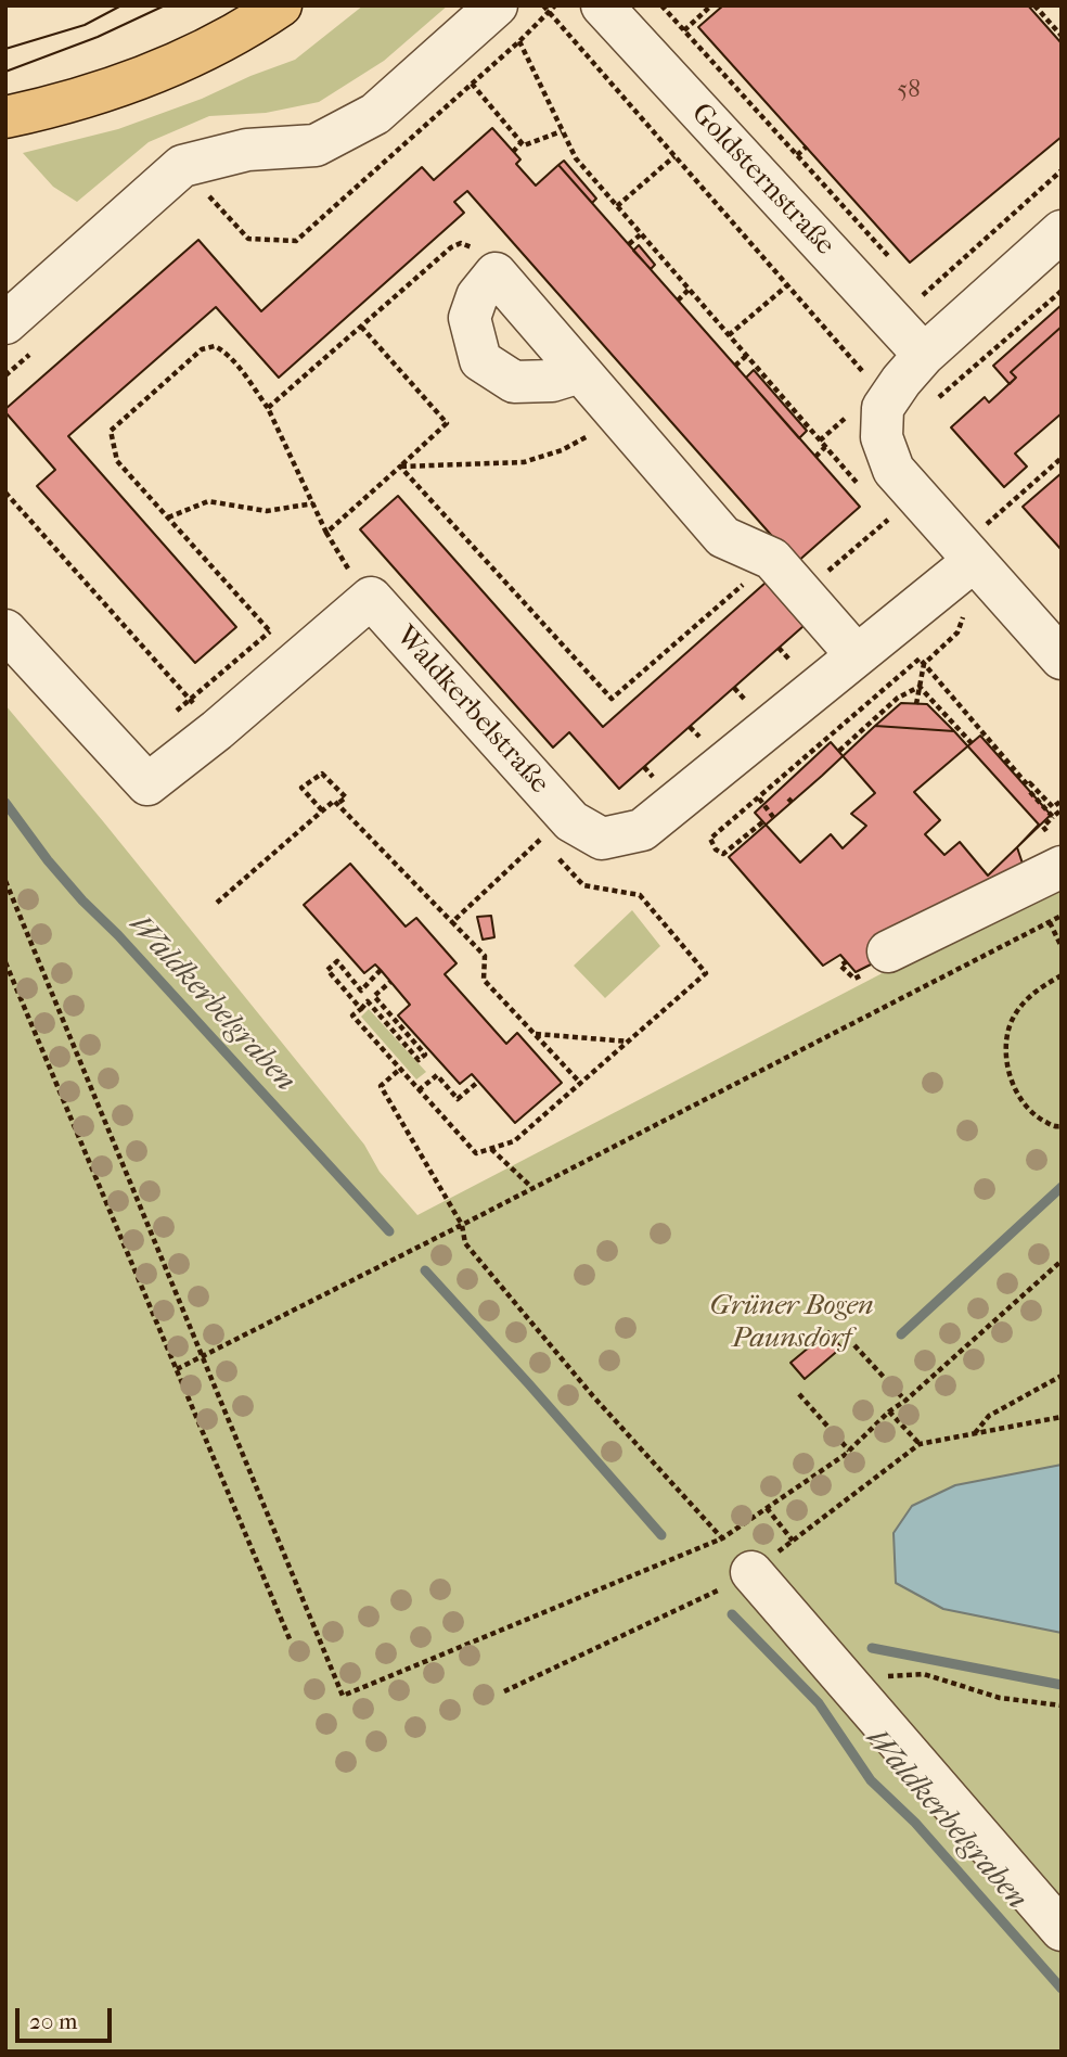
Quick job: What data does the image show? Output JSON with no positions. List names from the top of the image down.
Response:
{
  "streets": {
    "street": ["Goldsternstraße", "Waldkerbelstraße"]
  },
  "water": ["Waldkerbelgraben"],
  "parks": ["Grüner Bogen Paunsdorf"],
  "house_numbers": ["58"],
  "scale_bar": "20 m"
}
